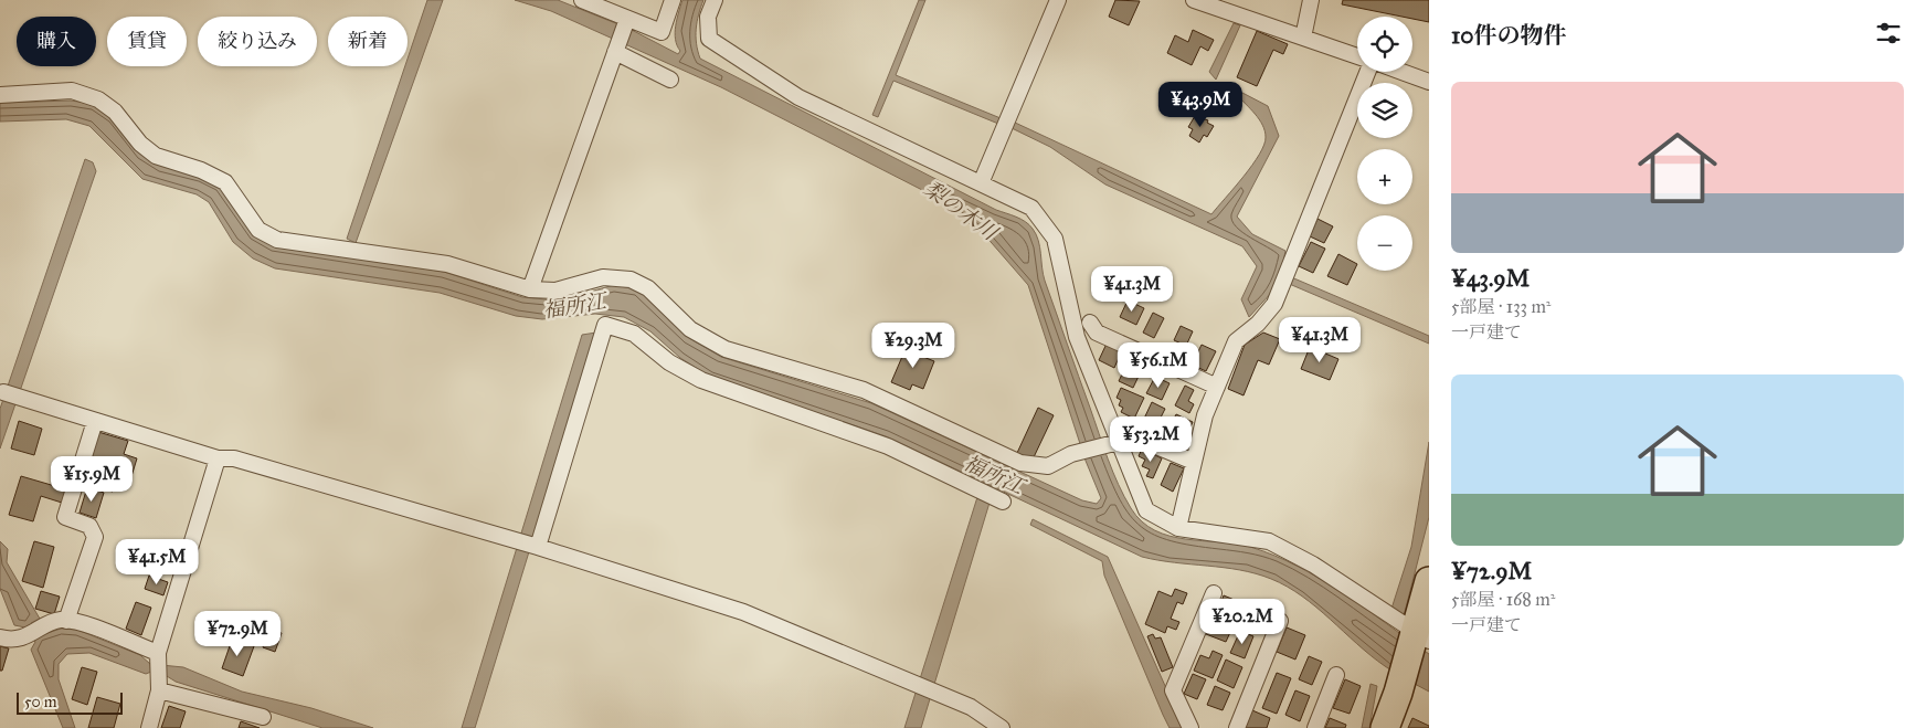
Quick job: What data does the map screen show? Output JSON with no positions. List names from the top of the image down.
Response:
{
  "water": ["梨の木川", "福所江"],
  "scale_bar": "50 m",
  "page": {
    "heading": "10件の物件",
    "map_buttons": ["+", "−"],
    "chip": [
      "購入",
      "賃貸",
      "絞り込み",
      "新着"
    ],
    "list": [
      {
        "name": "¥43.9M",
        "note": "5部屋 · 133 m² · 一戸建て"
      },
      {
        "name": "¥72.9M",
        "note": "5部屋 · 168 m² · 一戸建て"
      }
    ],
    "price": [
      "¥43.9M",
      "¥41.3M",
      "¥41.3M",
      "¥29.3M",
      "¥56.1M",
      "¥53.2M",
      "¥15.9M",
      "¥41.5M",
      "¥20.2M",
      "¥72.9M"
    ],
    "scale": "50 m"
  }
}
